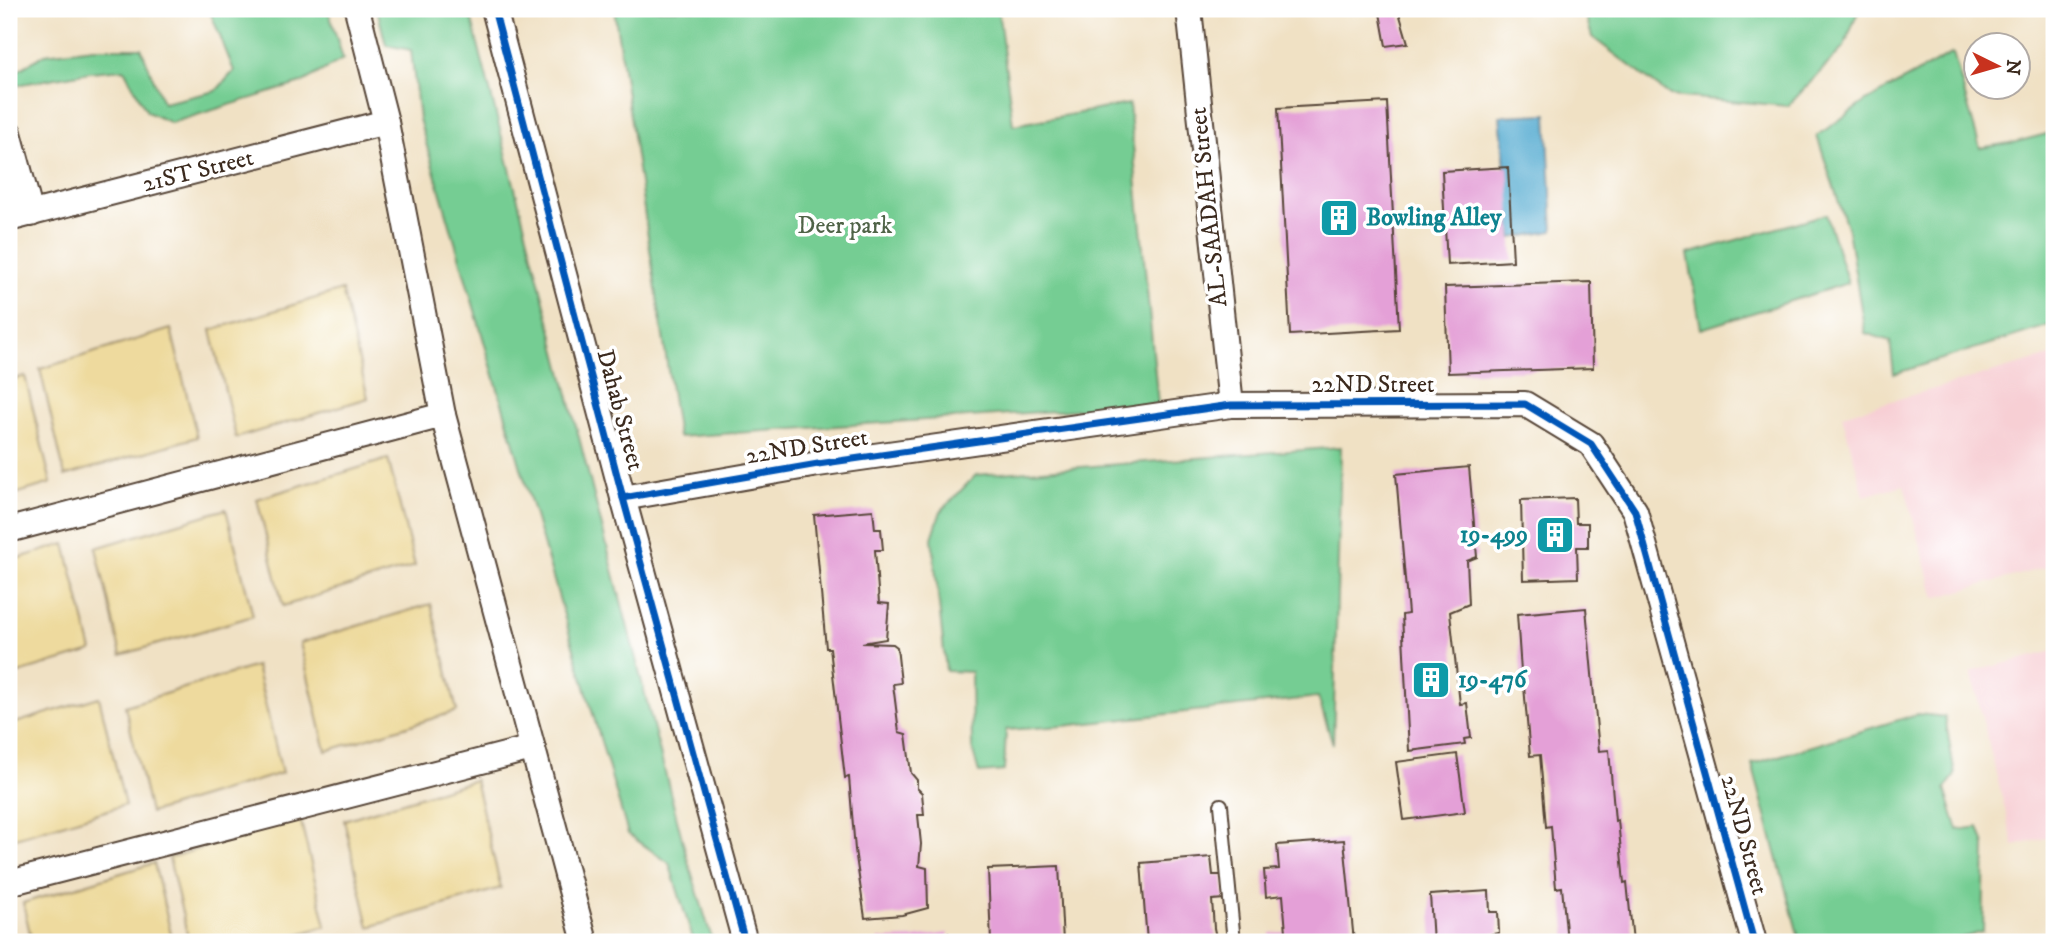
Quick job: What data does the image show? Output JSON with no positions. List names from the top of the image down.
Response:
{
  "streets": {
    "street": [
      "21ST Street",
      "AL-SAADAH Street",
      "22ND Street",
      "Dahab Street"
    ]
  },
  "crossings": [
    ["AL-SAADAH Street", "22ND Street"],
    ["22ND Street", "Dahab Street"]
  ],
  "parks": ["Deer park"],
  "places": {
    "building": ["Bowling Alley", "19-499", "19-476"]
  },
  "north": "right"
}
